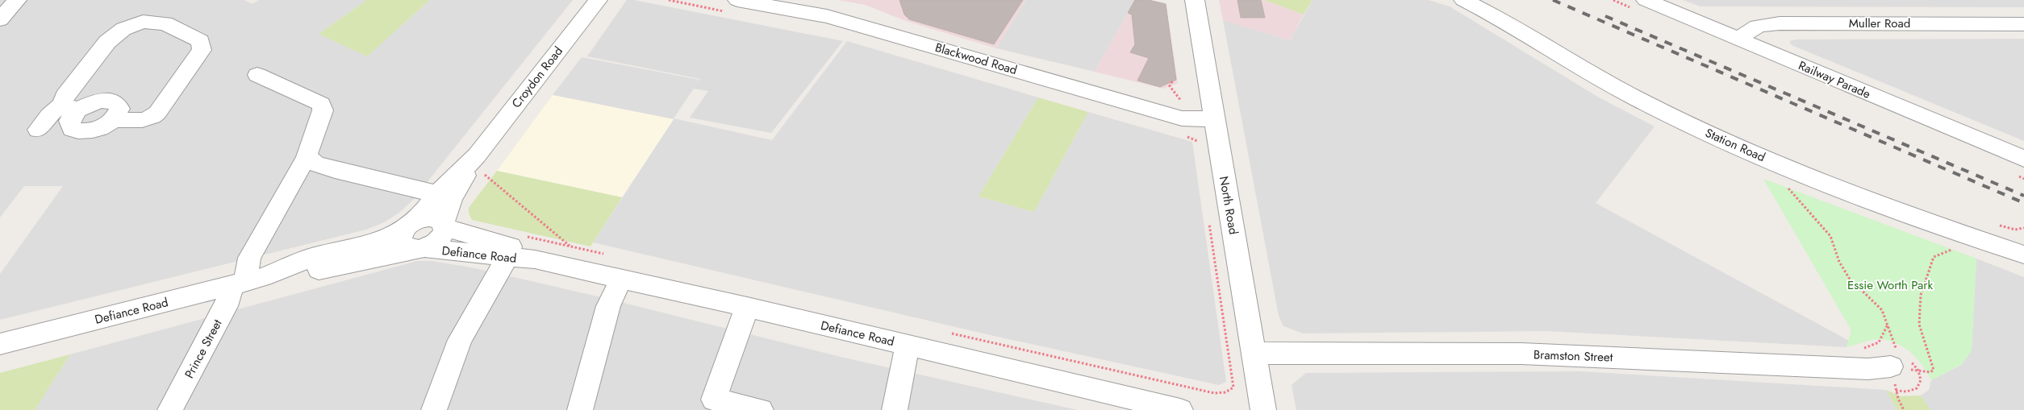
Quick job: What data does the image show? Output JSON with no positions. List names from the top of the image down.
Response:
{
  "streets": {
    "street": [
      "Muller Road",
      "Blackwood Road",
      "Croydon Road",
      "Railway Parade",
      "Station Road",
      "North Road",
      "Defiance Road",
      "Prince Street",
      "Bramston Street"
    ]
  },
  "crossings": [
    ["Muller Road", "Railway Parade"],
    ["Blackwood Road", "North Road"],
    ["Croydon Road", "Defiance Road"],
    ["North Road", "Bramston Street"],
    ["Defiance Road", "Prince Street"]
  ],
  "parks": ["Essie Worth Park"]
}
